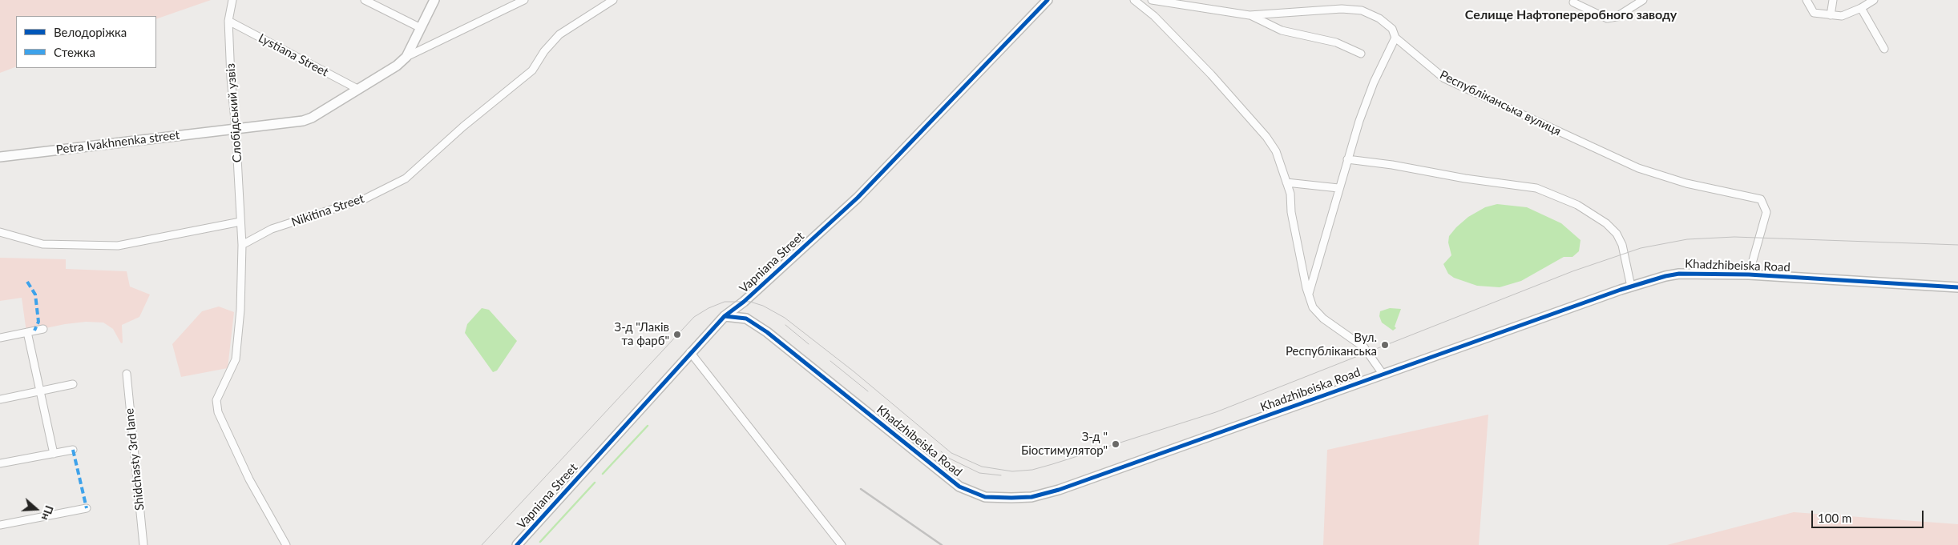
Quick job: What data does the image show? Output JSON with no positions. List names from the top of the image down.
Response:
{
  "streets": {
    "street": [
      "Lystiana Street",
      "Республіканська вулиця",
      "Слобідський узвіз",
      "Petra Ivakhnenka street",
      "Nikitina Street",
      "Vapniana Street",
      "Khadzhibeiska Road",
      "Shidchasty 3rd lane"
    ]
  },
  "crossings": [
    ["Lystiana Street", "Слобідський узвіз"],
    ["Lystiana Street", "Petra Ivakhnenka street"],
    ["Республіканська вулиця", "Khadzhibeiska Road"],
    ["Слобідський узвіз", "Petra Ivakhnenka street"],
    ["Vapniana Street", "Khadzhibeiska Road"]
  ],
  "districts": ["Селище Нафтопереробного заводу"],
  "places": ["З-д \"Лаків та фарб\"", "Вул. Республіканська", "З-д \" Біостимулятор\""],
  "legend": ["Велодоріжка", "Стежка"],
  "scale_bar": "100 m",
  "north": "right"
}
